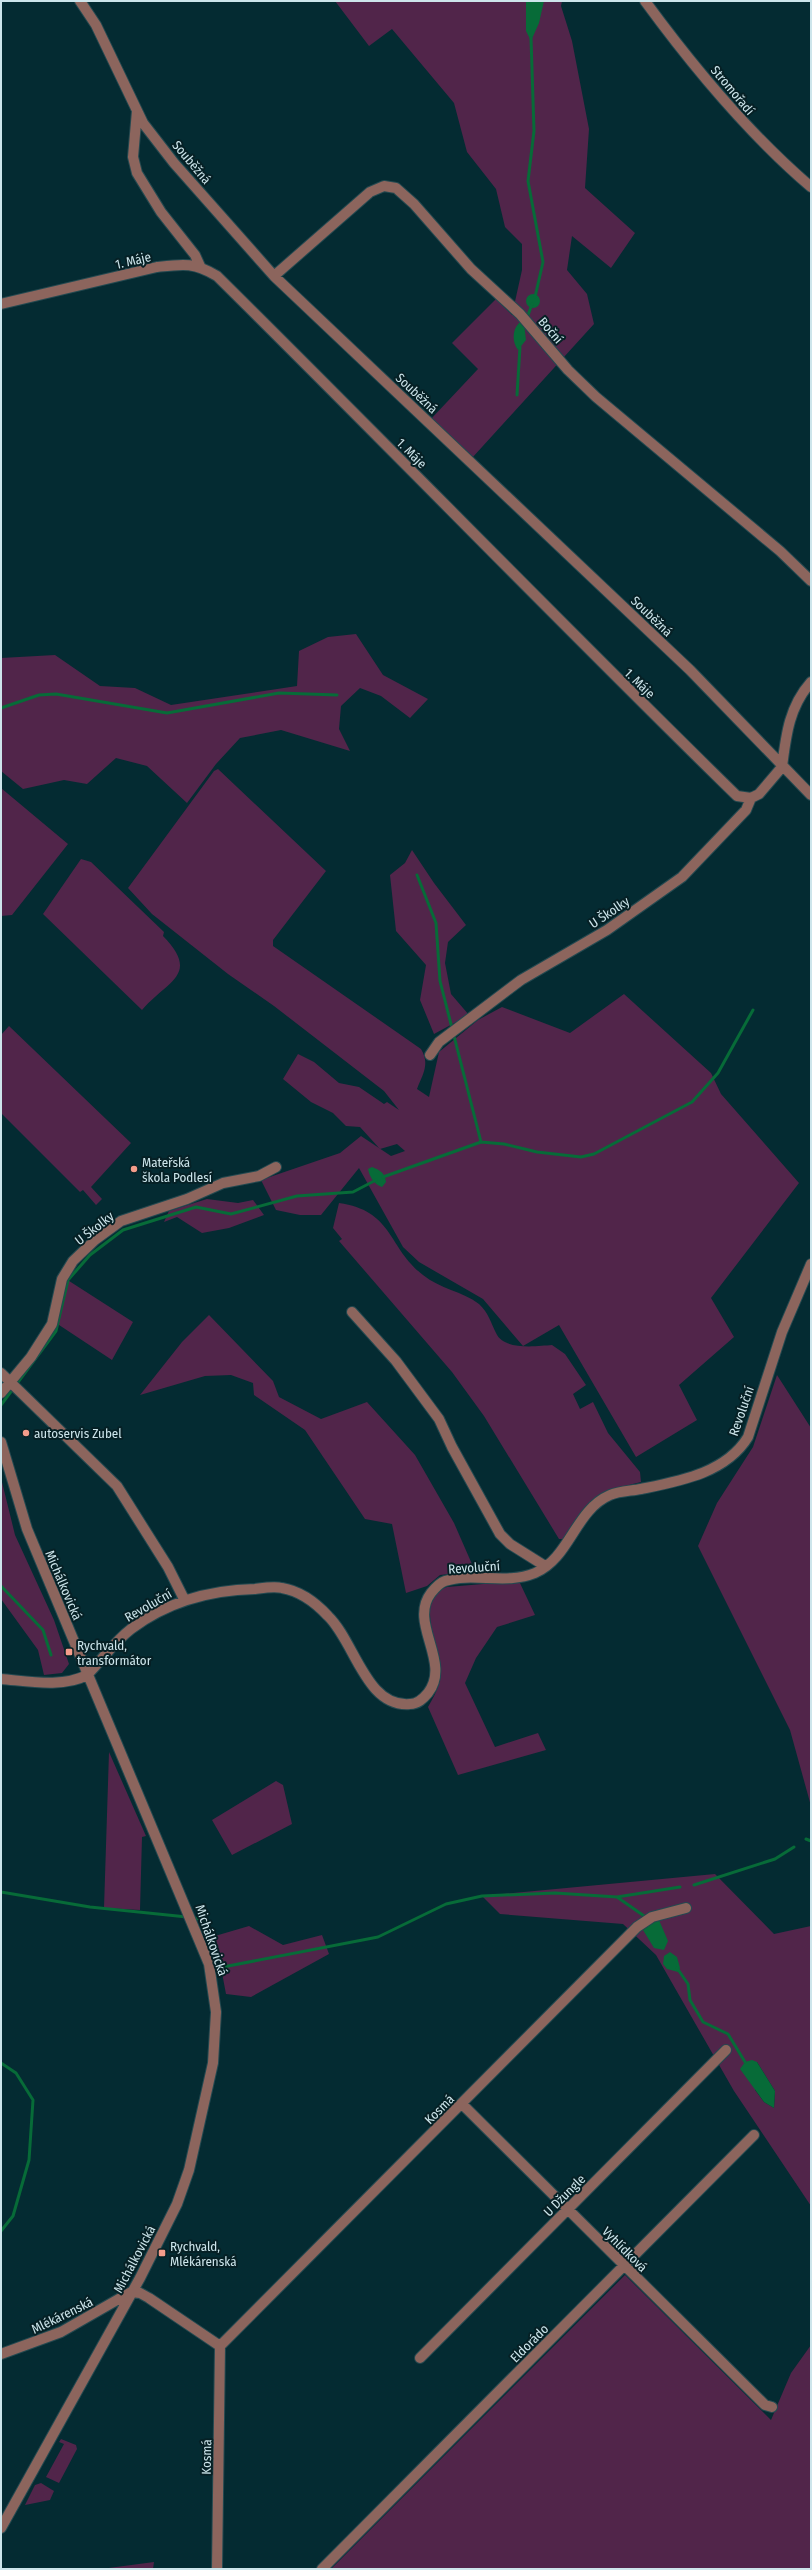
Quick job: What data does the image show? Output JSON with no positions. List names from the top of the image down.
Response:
{
  "streets": {
    "street": [
      "Stromořadí",
      "Souběžná",
      "1. Máje",
      "Boční",
      "U Školky",
      "Revoluční",
      "Michálkovická",
      "Kosmá",
      "U Džungle",
      "Vyhlídková",
      "Mlékárenská",
      "Eldorádo"
    ]
  },
  "crossings": [
    ["Souběžná", "Boční"],
    ["Souběžná", "U Školky"],
    ["1. Máje", "U Školky"],
    ["Revoluční", "Michálkovická"],
    ["Michálkovická", "Mlékárenská"],
    ["Kosmá", "Vyhlídková"],
    ["U Džungle", "Vyhlídková"],
    ["Vyhlídková", "Eldorádo"]
  ],
  "places": {
    "other": ["Mateřská škola Podlesí", "autoservis Zubel"],
    "transit": ["Rychvald, transformátor", "Rychvald, Mlékárenská"]
  }
}
